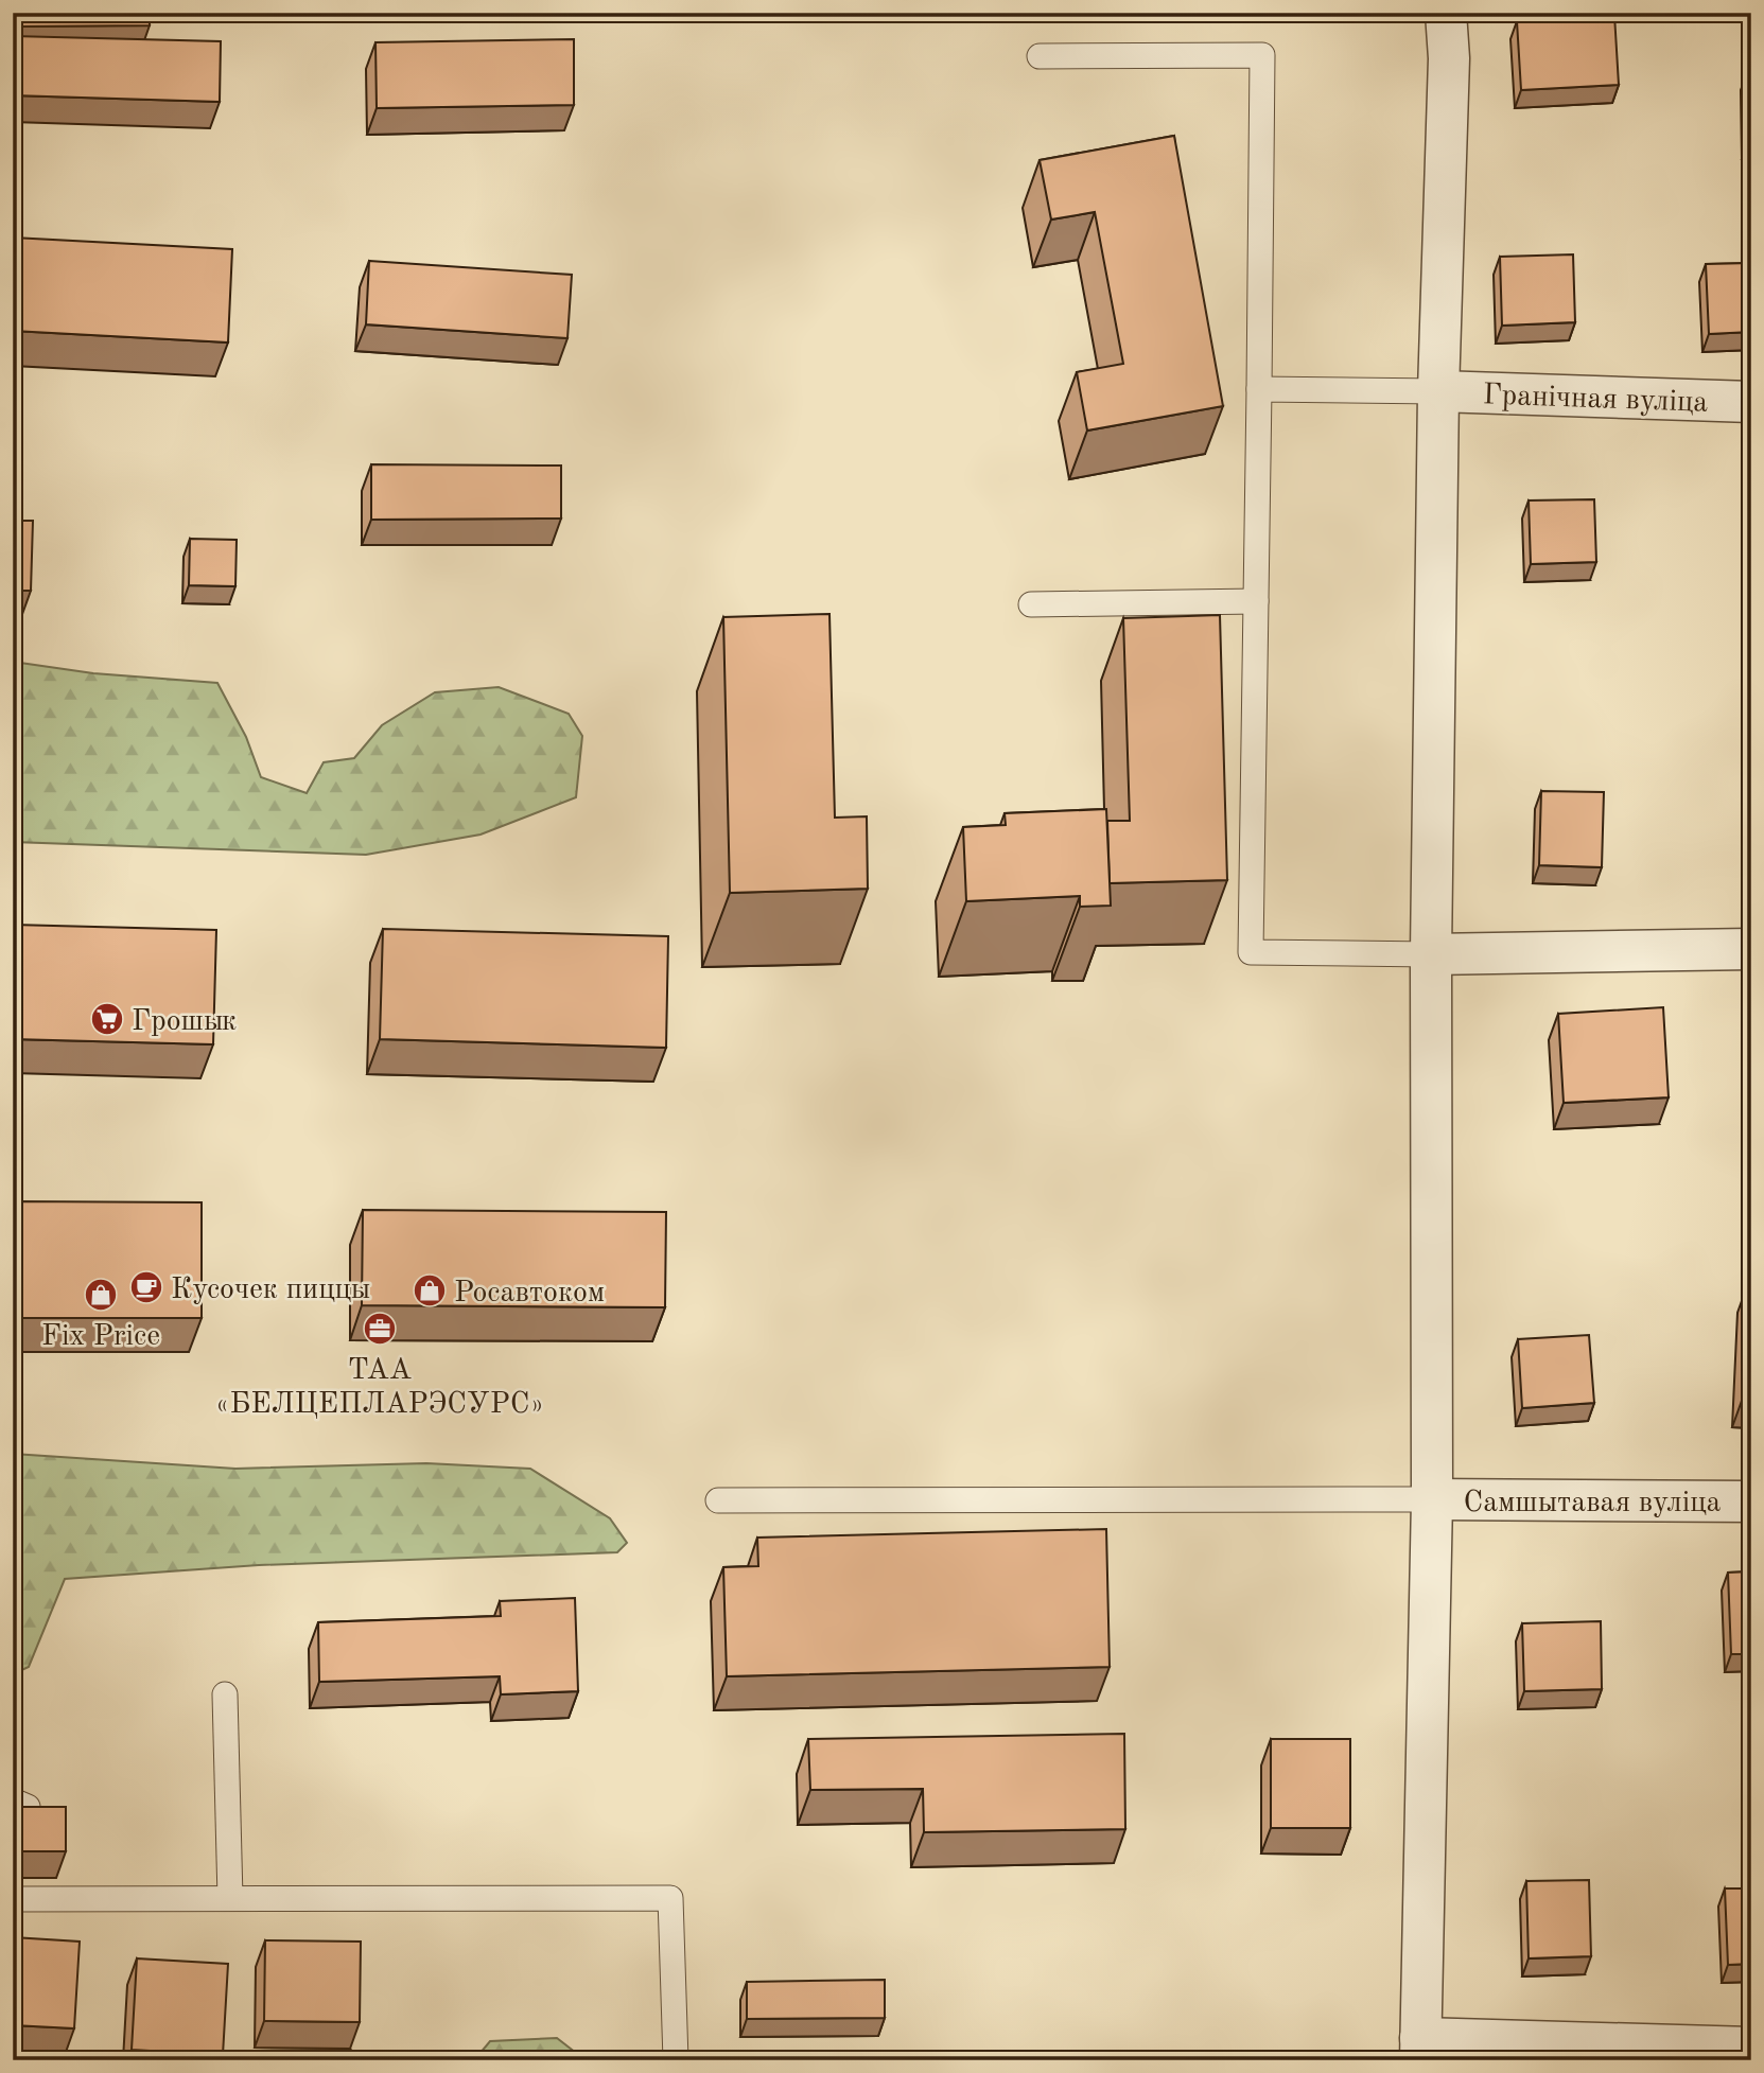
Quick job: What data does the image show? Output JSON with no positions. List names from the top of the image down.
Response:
{
  "streets": {
    "street": ["Гранічная вуліца", "Самшытавая вуліца"]
  },
  "places": {
    "supermarket": ["Грошык"],
    "cafe": ["Кусочек пиццы"],
    "shop": ["Росавтоком", "Fix Price"],
    "office": ["ТАА «БЕЛЦЕПЛАРЭСУРС»"]
  }
}
